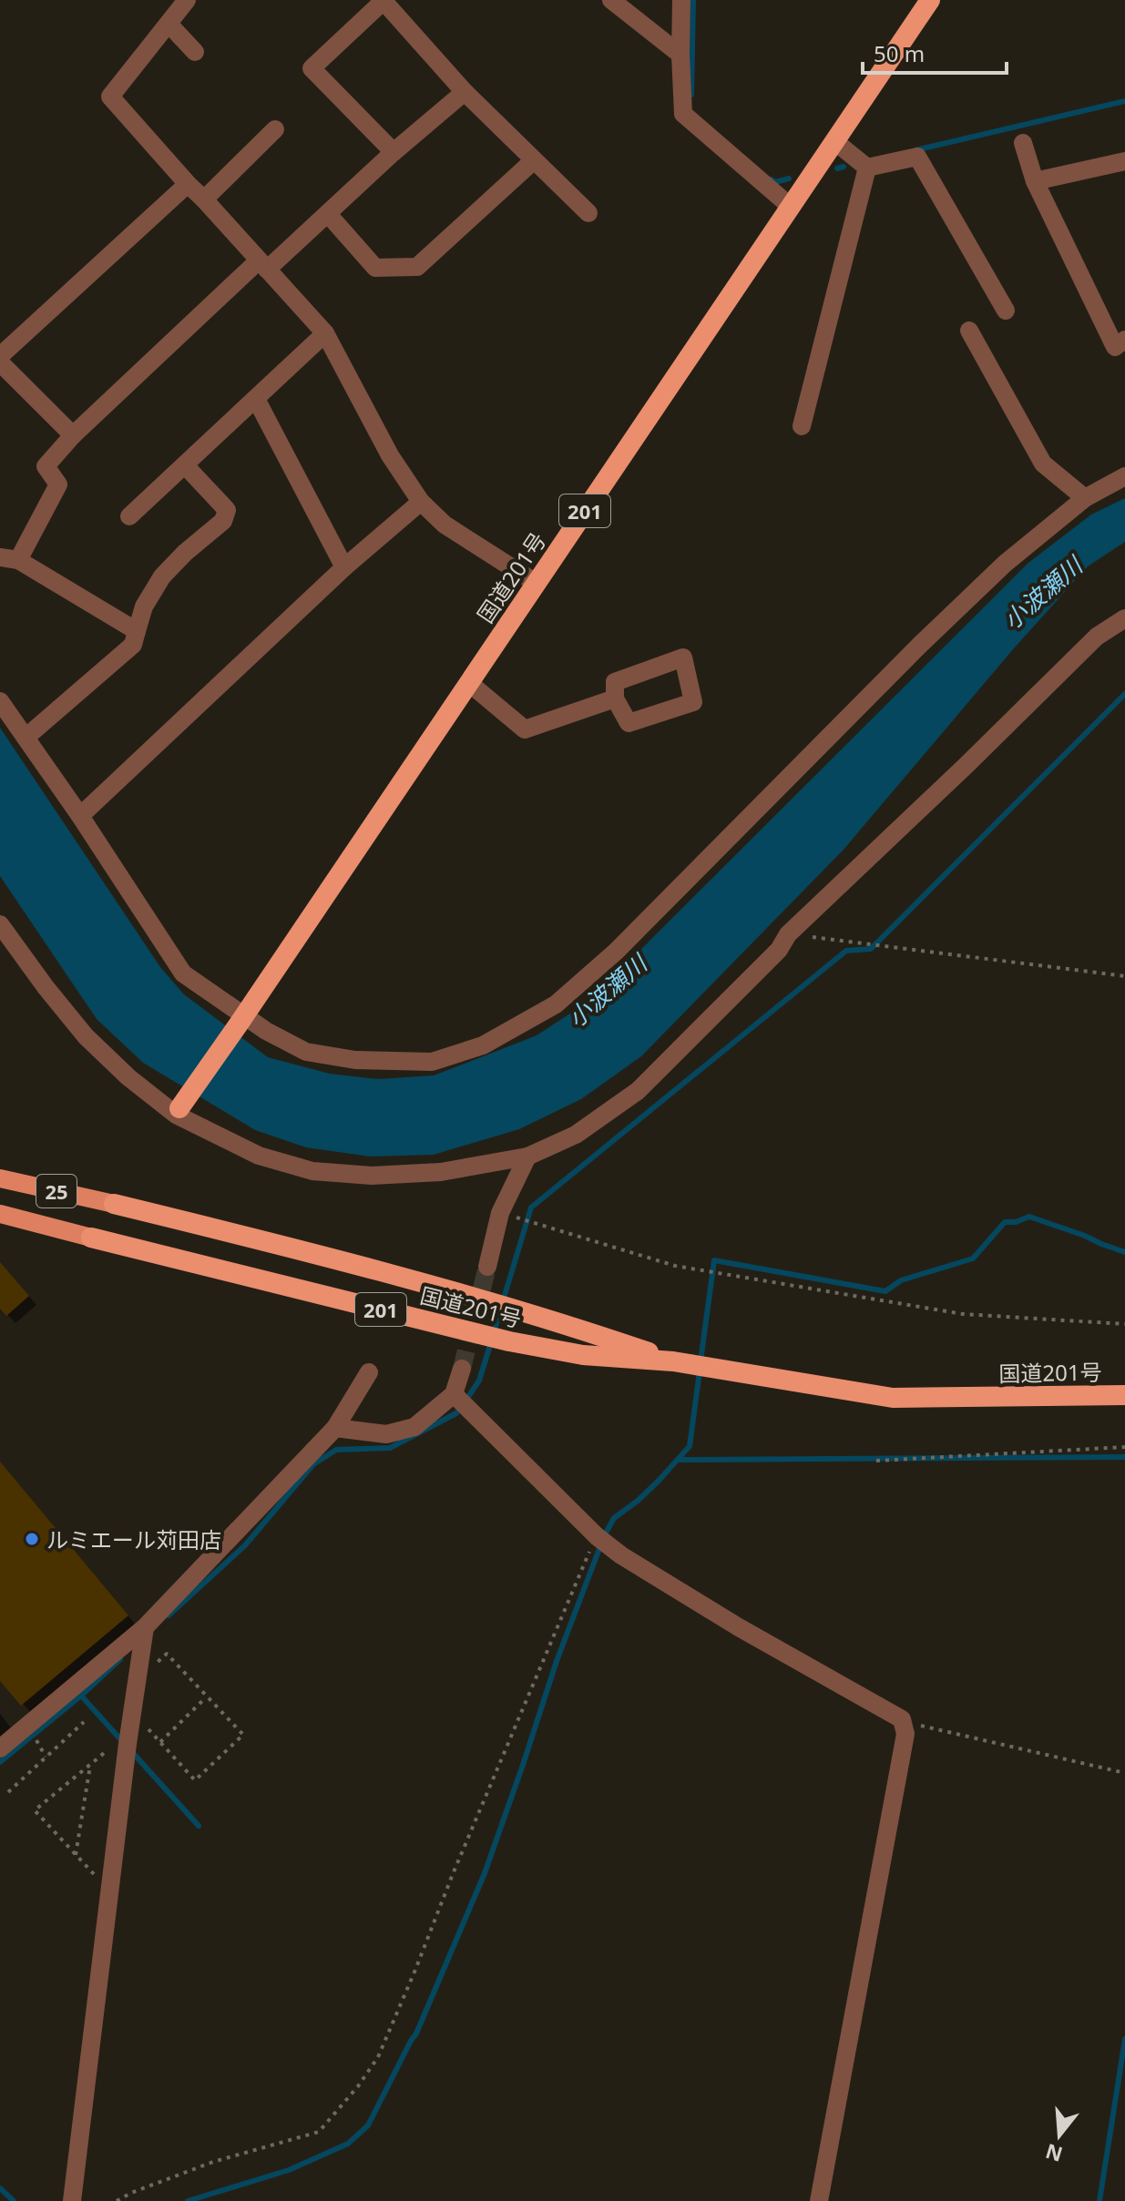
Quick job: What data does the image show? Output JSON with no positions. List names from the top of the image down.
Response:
{
  "streets": {
    "highway": ["201", "国道201号"],
    "main road": ["25"]
  },
  "crossings": [
    ["国道201号", "25"]
  ],
  "water": ["小波瀬川"],
  "places": ["ルミエール苅田店"],
  "scale_bar": "50 m",
  "north": "bottom"
}
